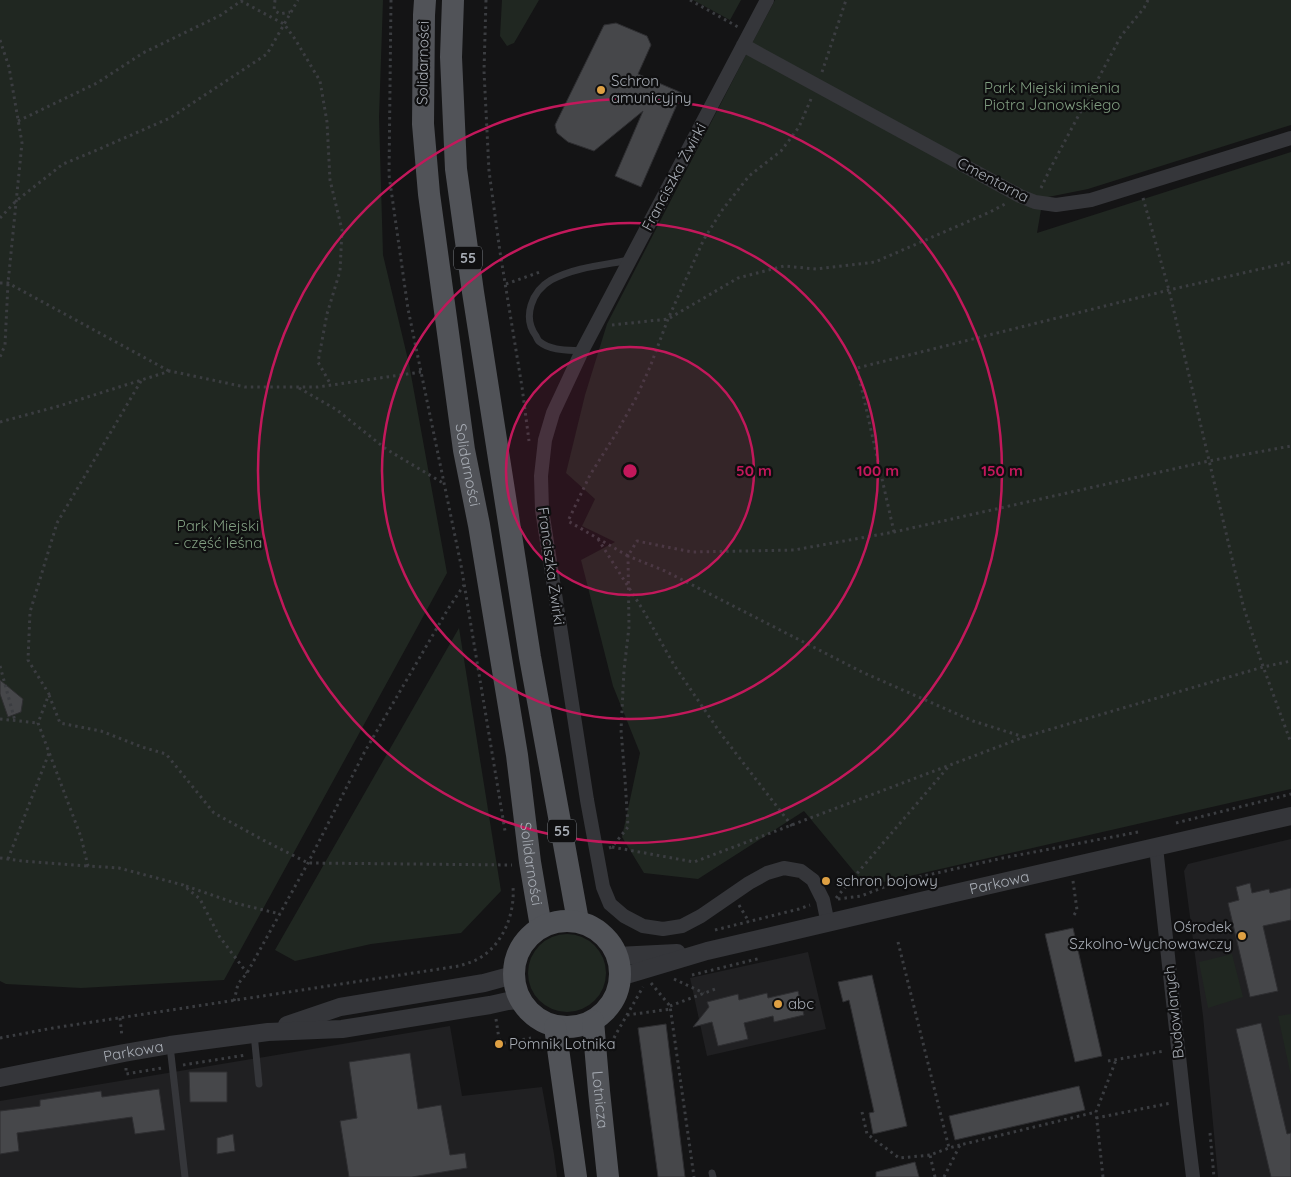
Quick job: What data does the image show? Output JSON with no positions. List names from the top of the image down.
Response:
{
  "streets": {
    "main road": ["Solidarności", "55", "Lotnicza"],
    "street": [
      "Franciszka Żwirki",
      "Cmentarna",
      "Parkowa",
      "Budowlanych"
    ]
  },
  "crossings": [
    ["Solidarności", "Parkowa"],
    ["Solidarności", "Lotnicza"],
    ["Franciszka Żwirki", "Cmentarna"],
    ["Franciszka Żwirki", "Parkowa"],
    ["Parkowa", "Budowlanych"],
    ["Parkowa", "Lotnicza"]
  ],
  "parks": ["Park Miejski imienia Piotra Janowskiego", "Park Miejski - część leśna"],
  "places": [
    "Schron amunicyjny",
    "schron bojowy",
    "Ośrodek Szkolno-Wychowawczy",
    "abc",
    "Pomnik Lotnika"
  ],
  "rings": ["50 m", "100 m", "150 m"]
}
